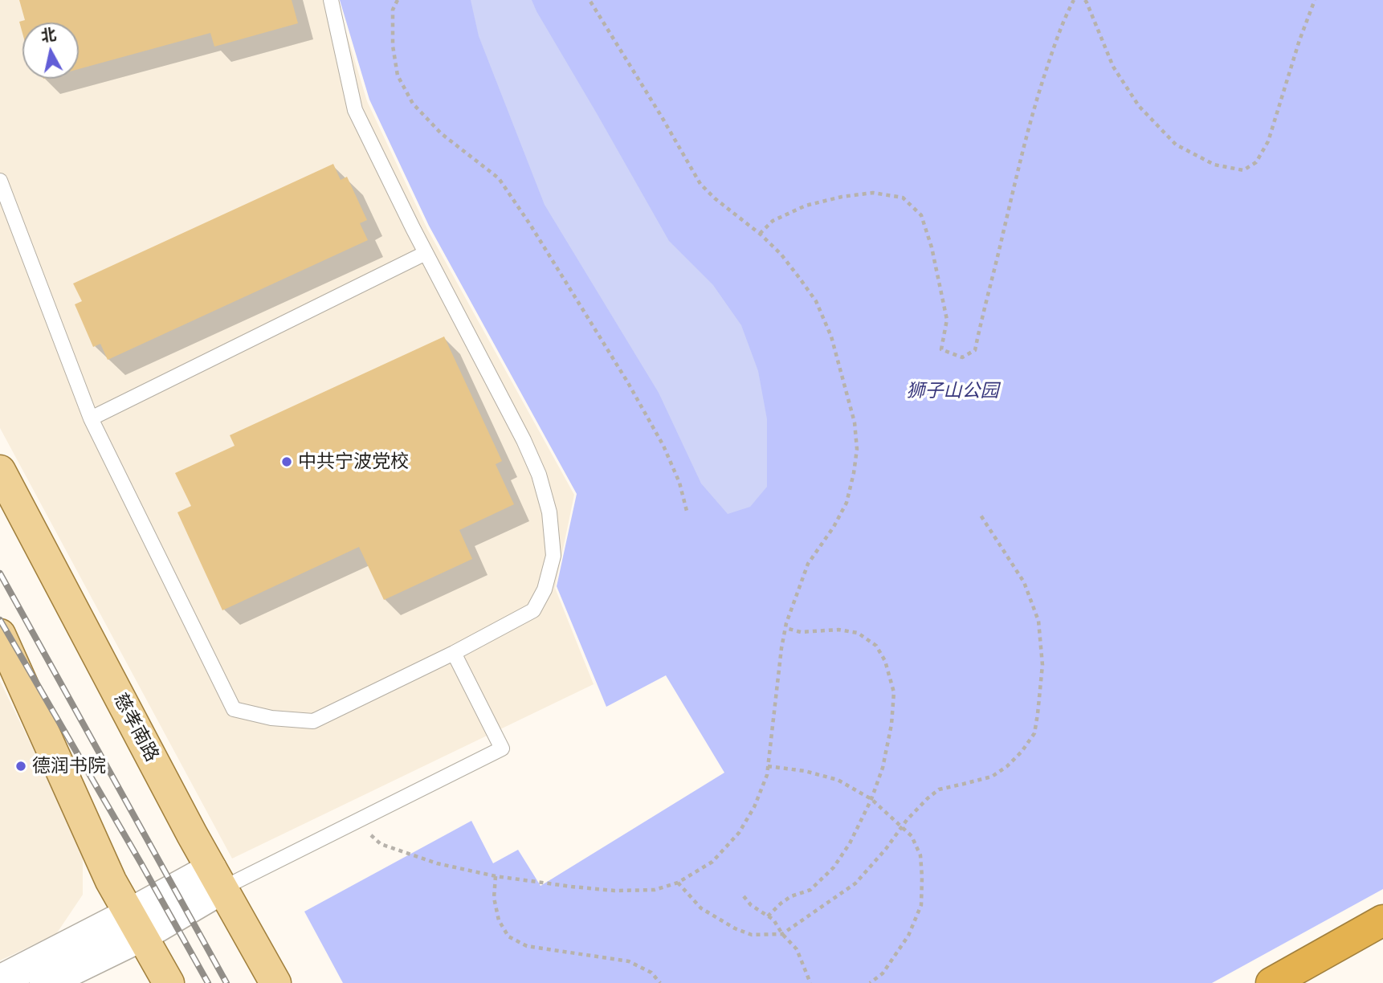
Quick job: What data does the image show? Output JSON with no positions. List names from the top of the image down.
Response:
{
  "streets": {
    "main road": ["慈孝南路"]
  },
  "parks": ["狮子山公园"],
  "places": ["中共宁波党校", "德润书院"],
  "north": "top"
}
